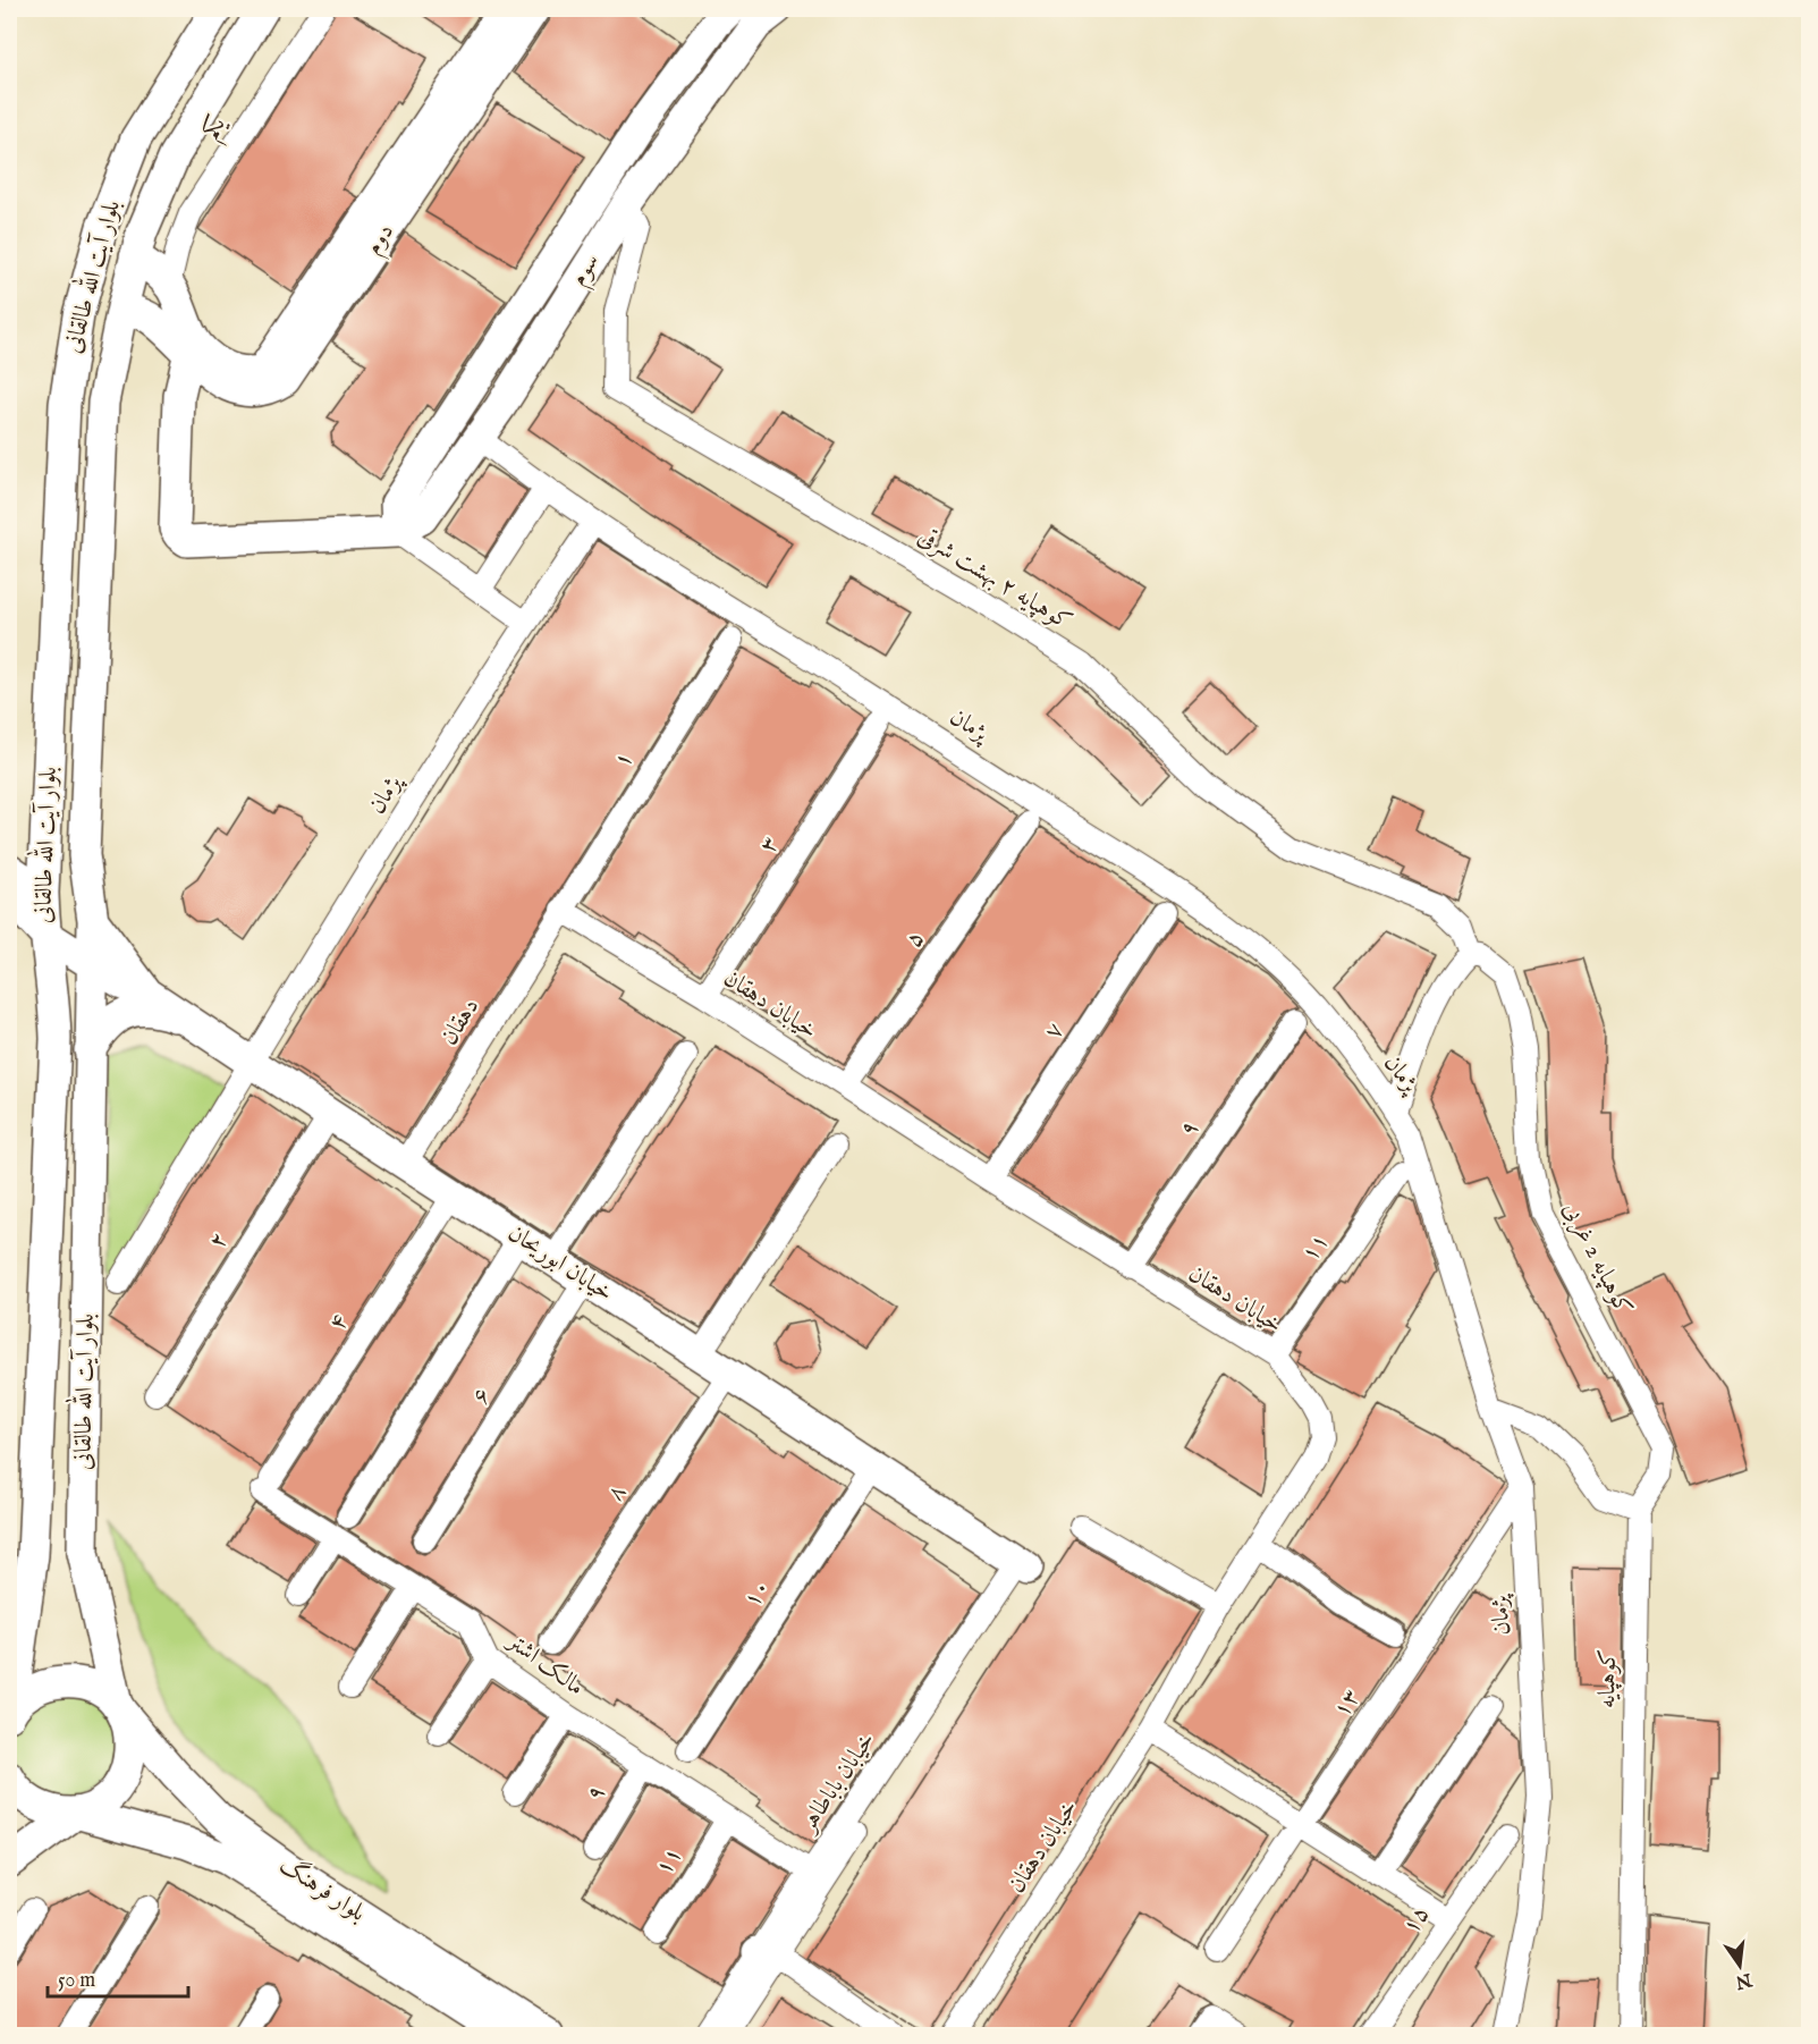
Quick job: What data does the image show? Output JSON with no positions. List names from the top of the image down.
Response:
{
  "streets": {
    "main road": [
      "دوم",
      "سوم",
      "بلوار آیت الله طالقانی",
      "خیابان ابوریحان",
      "بلوار فرهنگ"
    ],
    "street": [
      "یکم",
      "کوهپایه ۲ بهشت شرقی",
      "پژمان",
      "۱",
      "۳",
      "۵",
      "خیابان دهقان",
      "دهقان",
      "۷",
      "۹",
      "۲",
      "۱۱",
      "کوهپایه 2 غربی",
      "۴",
      "۶",
      "۸",
      "۱۰",
      "مالک اشتر",
      "کوهپایه",
      "۱۳",
      "خیابان باباطاهر",
      "۱۵"
    ]
  },
  "crossings": [
    ["سوم", "کوهپایه ۲ بهشت شرقی"],
    ["سوم", "پژمان"],
    ["بلوار آیت الله طالقانی", "خیابان ابوریحان"],
    ["بلوار آیت الله طالقانی", "بلوار فرهنگ"],
    ["کوهپایه ۲ بهشت شرقی", "کوهپایه 2 غربی"],
    ["پژمان", "خیابان ابوریحان"],
    ["پژمان", "۱۳"],
    ["۱", "خیابان دهقان"],
    ["۱", "دهقان"],
    ["۳", "خیابان دهقان"],
    ["۵", "خیابان دهقان"],
    ["خیابان دهقان", "دهقان"],
    ["خیابان دهقان", "۷"],
    ["خیابان دهقان", "۹"],
    ["خیابان دهقان", "۱۱"],
    ["دهقان", "خیابان ابوریحان"],
    ["۹", "مالک اشتر"],
    ["۲", "خیابان ابوریحان"],
    ["۱۱", "مالک اشتر"],
    ["کوهپایه 2 غربی", "کوهپایه"],
    ["خیابان ابوریحان", "۴"],
    ["خیابان ابوریحان", "۶"],
    ["خیابان ابوریحان", "۸"],
    ["خیابان ابوریحان", "۱۰"],
    ["خیابان ابوریحان", "خیابان باباطاهر"],
    ["۴", "مالک اشتر"],
    ["مالک اشتر", "خیابان باباطاهر"]
  ],
  "scale_bar": "50 m",
  "north": "bottom"
}
